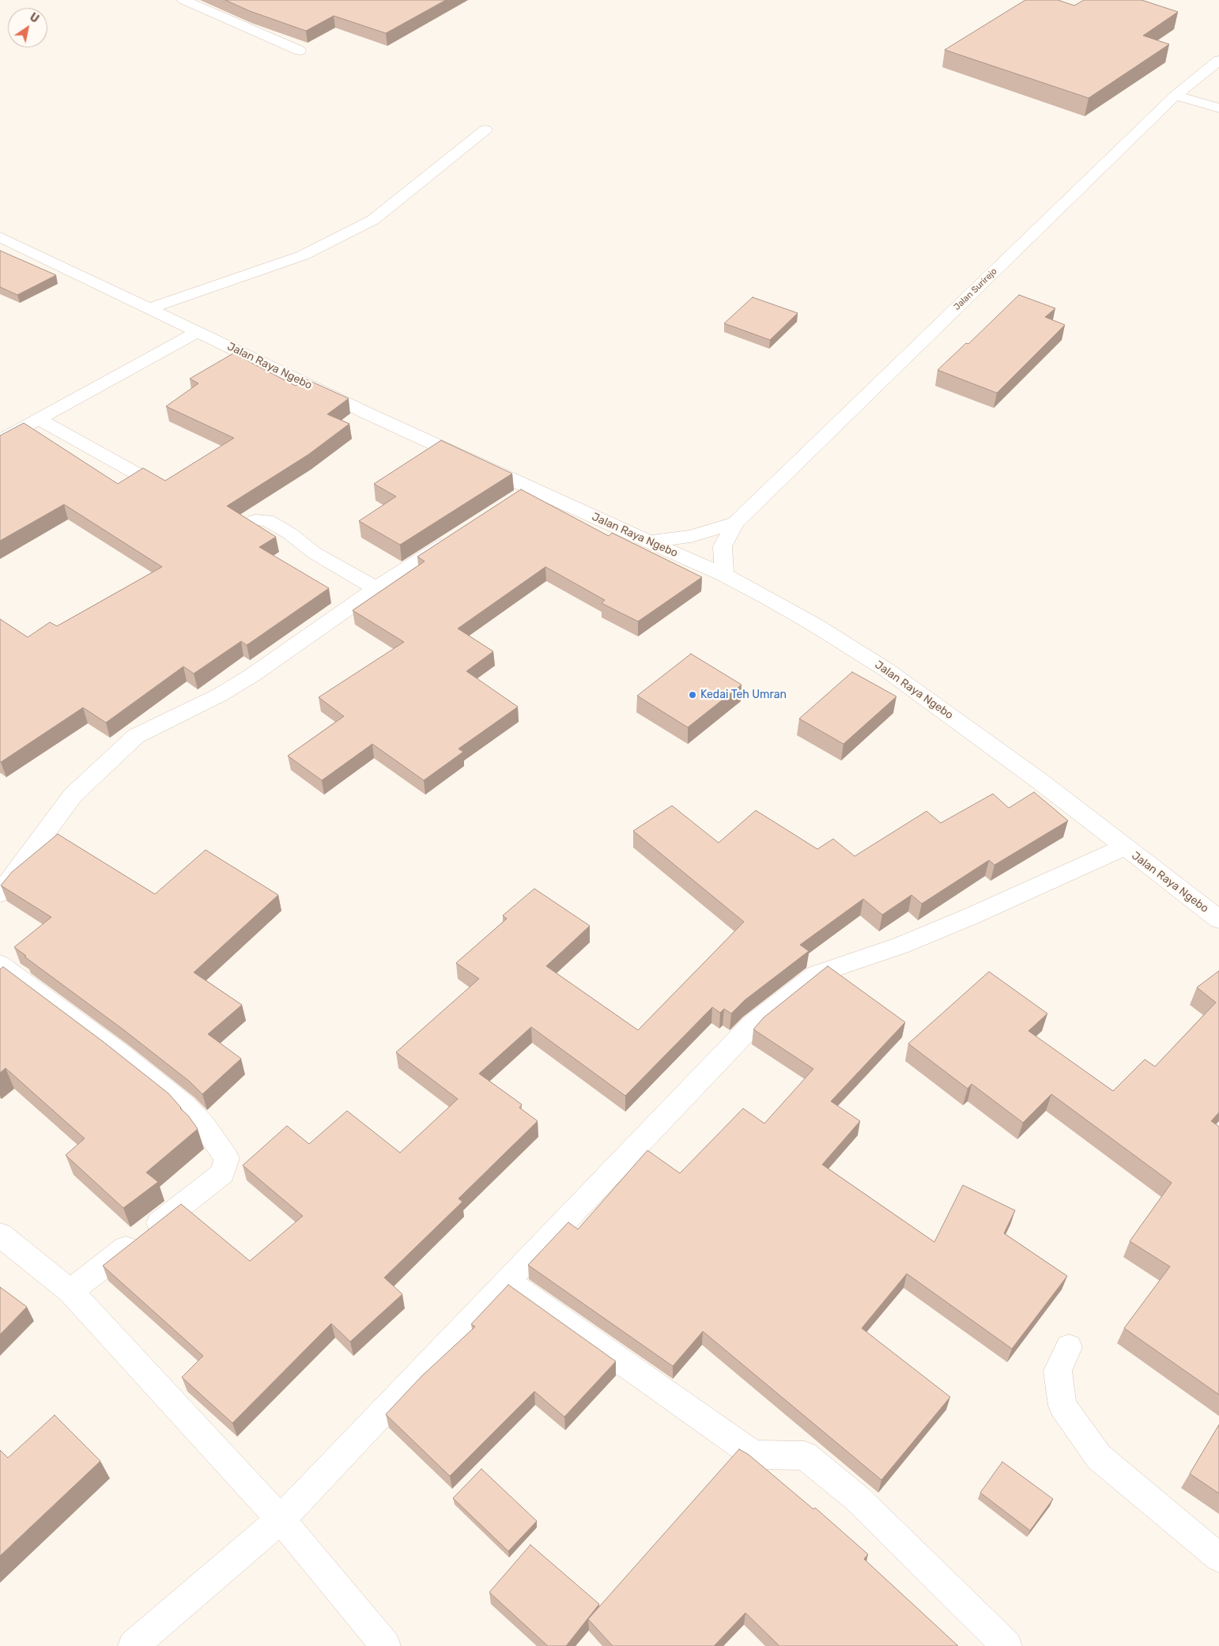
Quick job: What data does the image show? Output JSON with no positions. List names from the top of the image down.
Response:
{
  "streets": {
    "street": ["Jalan Surirejo", "Jalan Raya Ngebo"]
  },
  "crossings": [
    ["Jalan Surirejo", "Jalan Raya Ngebo"]
  ],
  "places": ["Kedai Teh Umran"],
  "north": "top right"
}
